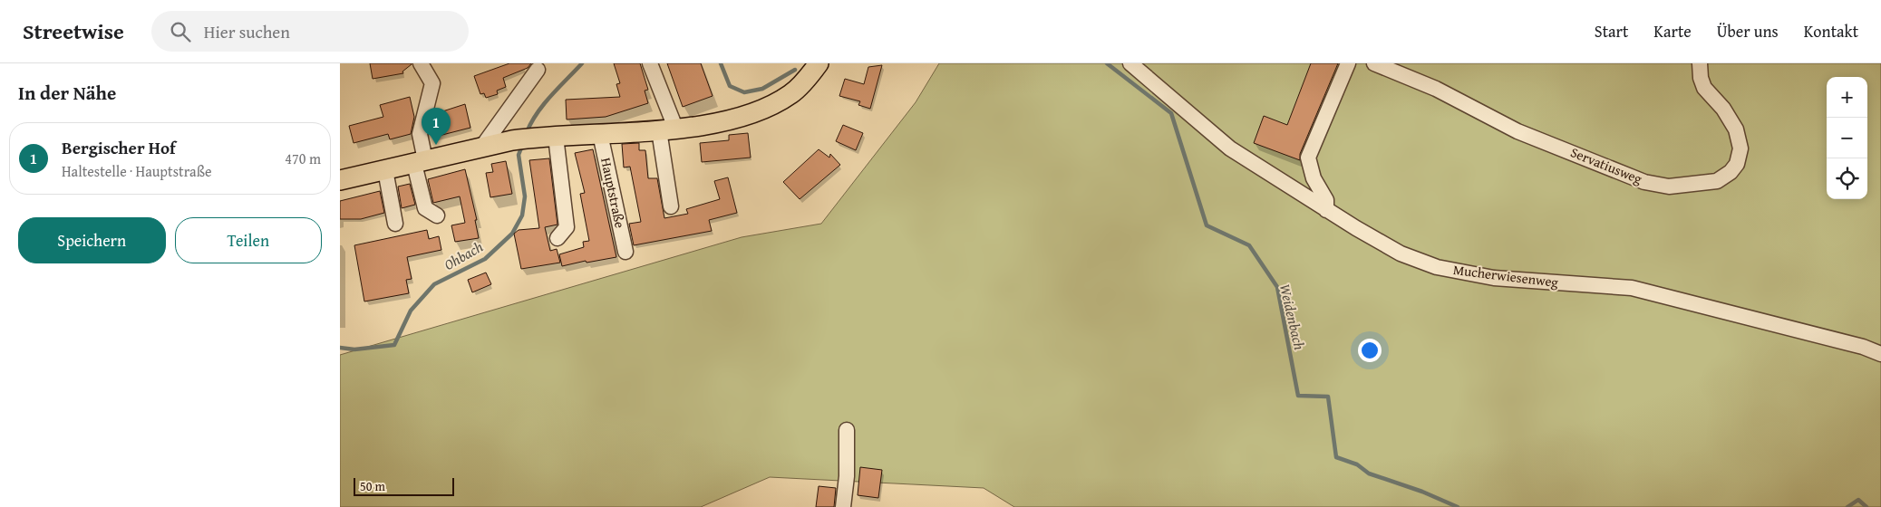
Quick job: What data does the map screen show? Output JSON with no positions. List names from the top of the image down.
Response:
{
  "streets": {
    "street": ["Servatiusweg", "Hauptstraße", "Mucherwiesenweg"]
  },
  "water": ["Ohbach", "Weidenbach"],
  "scale_bar": "50 m",
  "page": {
    "header": "Streetwise",
    "search": "Hier suchen",
    "nav": [
      "Start",
      "Karte",
      "Über uns",
      "Kontakt"
    ],
    "heading": "In der Nähe",
    "map_buttons": ["+", "−"],
    "pins": "1",
    "list": [
      {
        "mark": "1",
        "name": "Bergischer Hof",
        "note": "Haltestelle · Hauptstraße",
        "value": "470 m"
      }
    ],
    "buttons": ["Speichern", "Teilen"],
    "scale": "50 m"
  }
}
